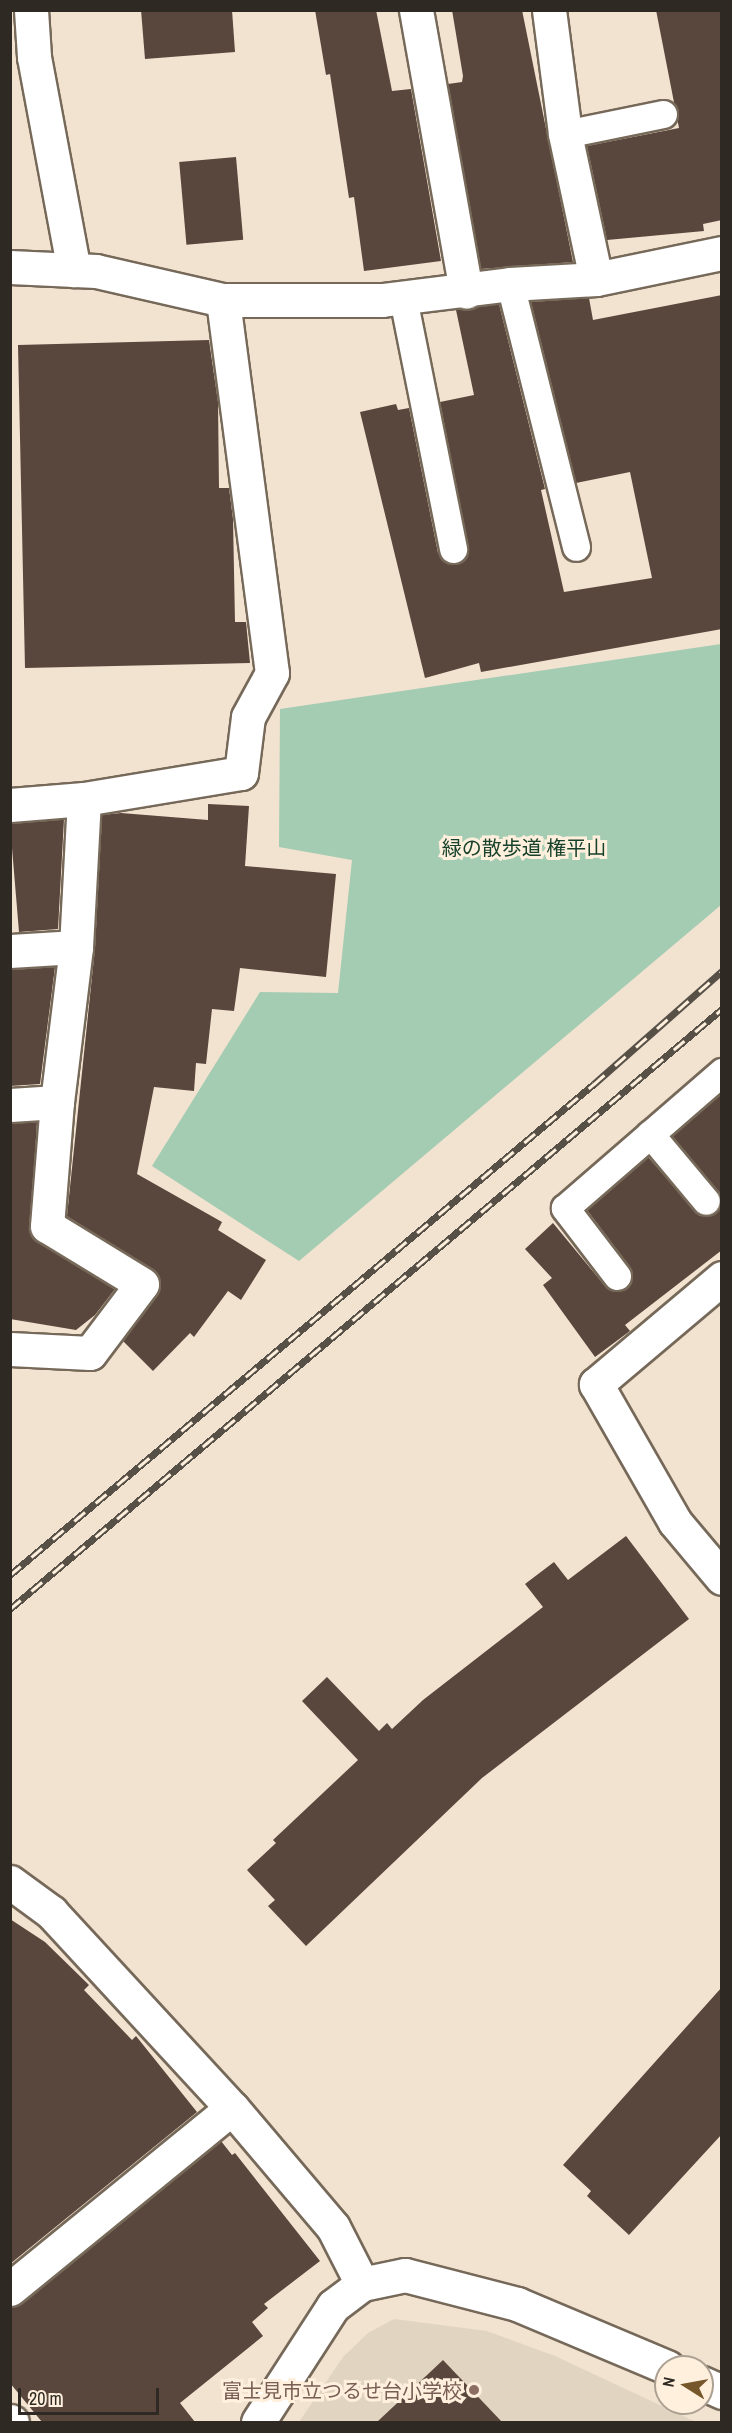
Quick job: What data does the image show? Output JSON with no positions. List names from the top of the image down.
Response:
{
  "parks": ["緑の散歩道 権平山"],
  "places": ["富士見市立つるせ台小学校"],
  "scale_bar": "20 m",
  "north": "left"
}
